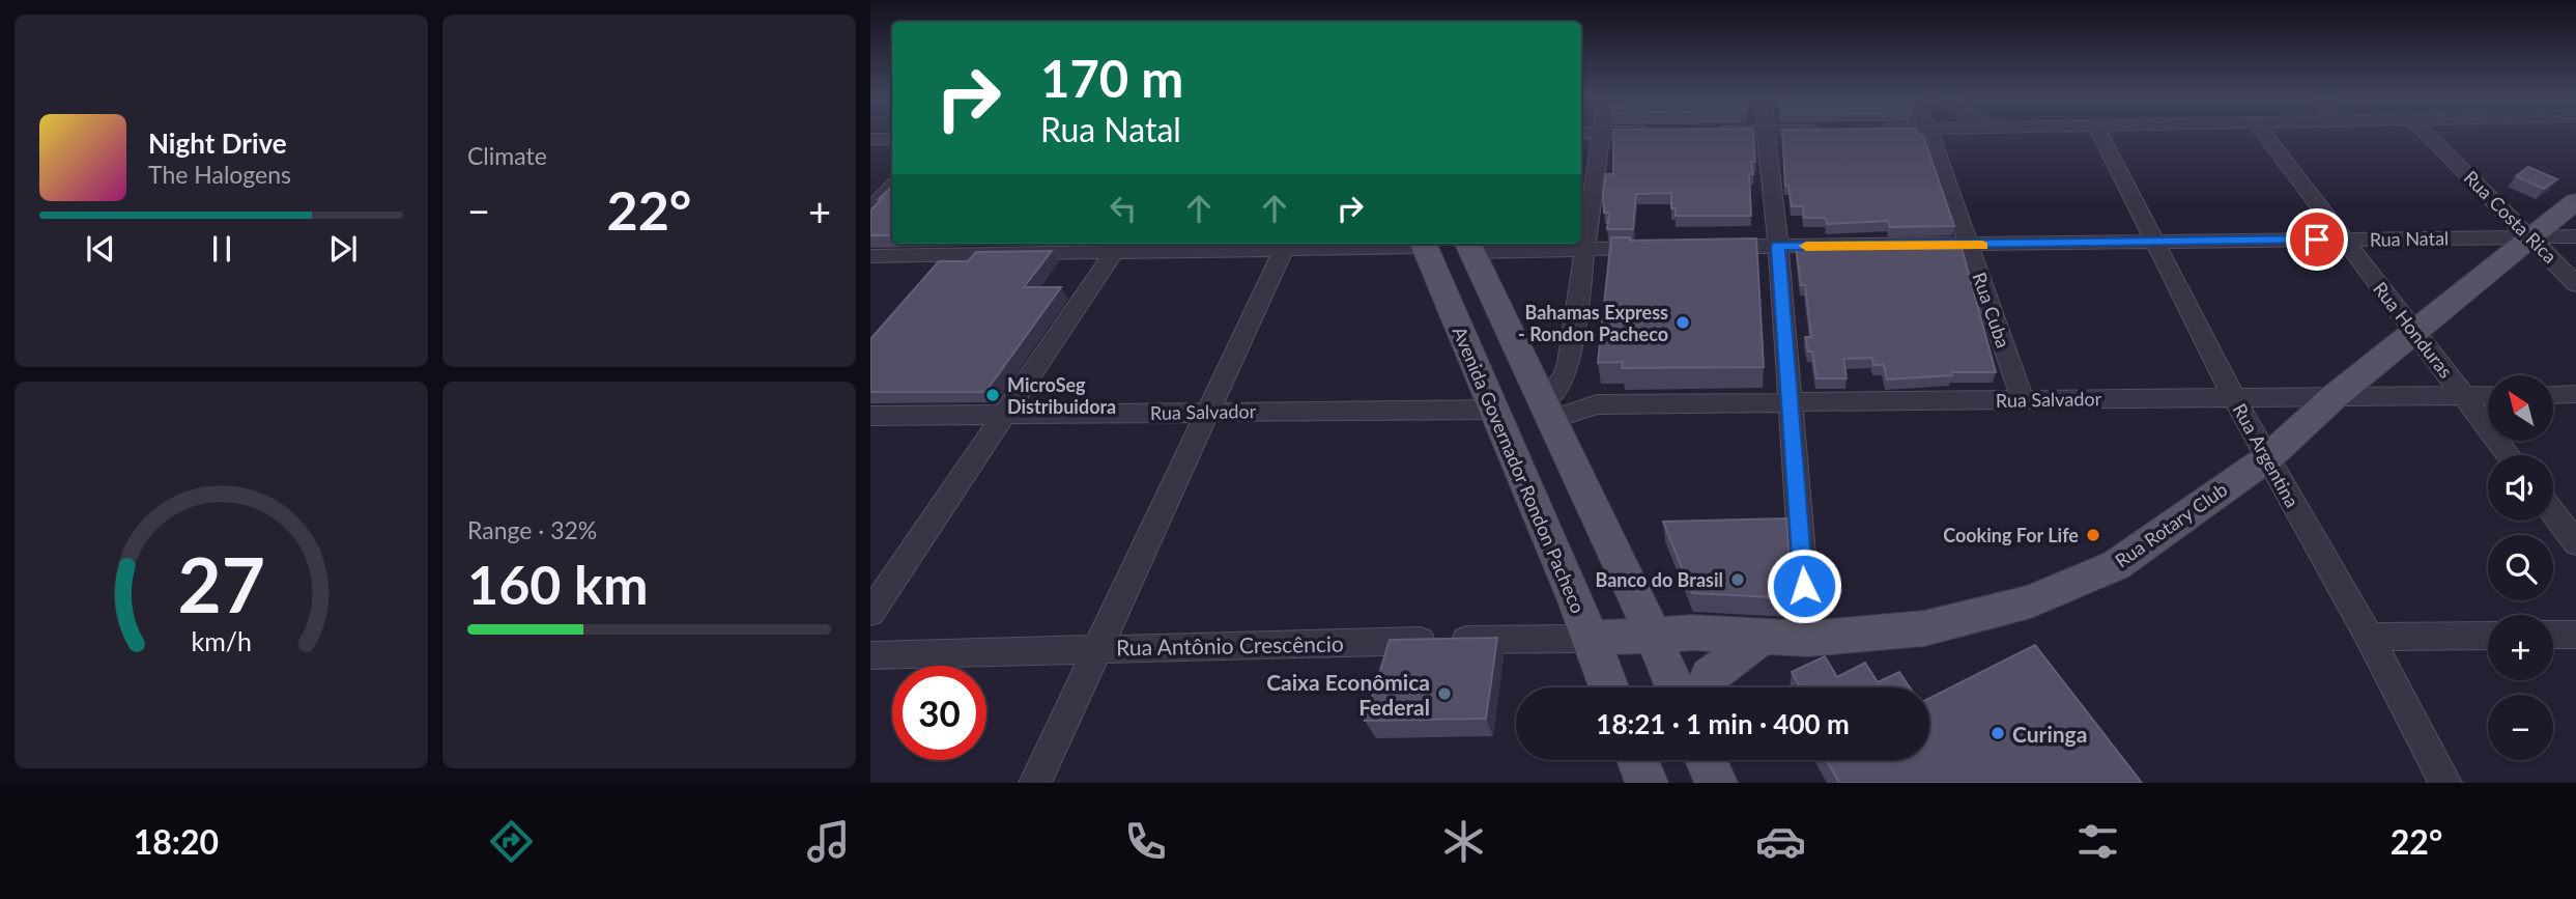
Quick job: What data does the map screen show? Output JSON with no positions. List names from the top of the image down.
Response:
{
  "streets": {
    "main road": ["Avenida Governador Rondon Pacheco", "Rua Rotary Club"],
    "street": [
      "Rua Costa Rica",
      "Rua Natal",
      "Rua Cuba",
      "Rua Honduras",
      "Rua Salvador",
      "Rua Argentina",
      "Rua Antônio Crescêncio"
    ]
  },
  "crossings": [
    ["Rua Costa Rica", "Rua Natal"],
    ["Rua Costa Rica", "Rua Rotary Club"],
    ["Rua Natal", "Rua Cuba"],
    ["Rua Natal", "Rua Honduras"],
    ["Rua Natal", "Rua Argentina"],
    ["Rua Natal", "Rua Rotary Club"],
    ["Rua Cuba", "Rua Salvador"],
    ["Rua Honduras", "Rua Salvador"],
    ["Rua Honduras", "Rua Rotary Club"],
    ["Rua Salvador", "Rua Argentina"],
    ["Rua Salvador", "Avenida Governador Rondon Pacheco"],
    ["Rua Salvador", "Rua Rotary Club"],
    ["Rua Argentina", "Rua Rotary Club"],
    ["Avenida Governador Rondon Pacheco", "Rua Rotary Club"],
    ["Avenida Governador Rondon Pacheco", "Rua Antônio Crescêncio"],
    ["Rua Rotary Club", "Rua Antônio Crescêncio"]
  ],
  "places": [
    "Bahamas Express - Rondon Pacheco",
    "MicroSeg Distribuidora",
    "Cooking For Life",
    "Banco do Brasil",
    "Caixa Econômica Federal",
    "Curinga"
  ],
  "north": "top left",
  "page": {
    "tile": [
      "Climate",
      ["Range · 32%", "160 km"]
    ],
    "turn": ["170 m", "Rua Natal"],
    "song": ["Night Drive", "The Halogens"],
    "heat": ["−", "22°", "+"],
    "map_buttons": ["+", "−"],
    "limit": "30",
    "trip": "18:21 · 1 min · 400 m",
    "tabs": ["18:20", "22°"],
    "gauge": ["27", "km/h"]
  }
}
